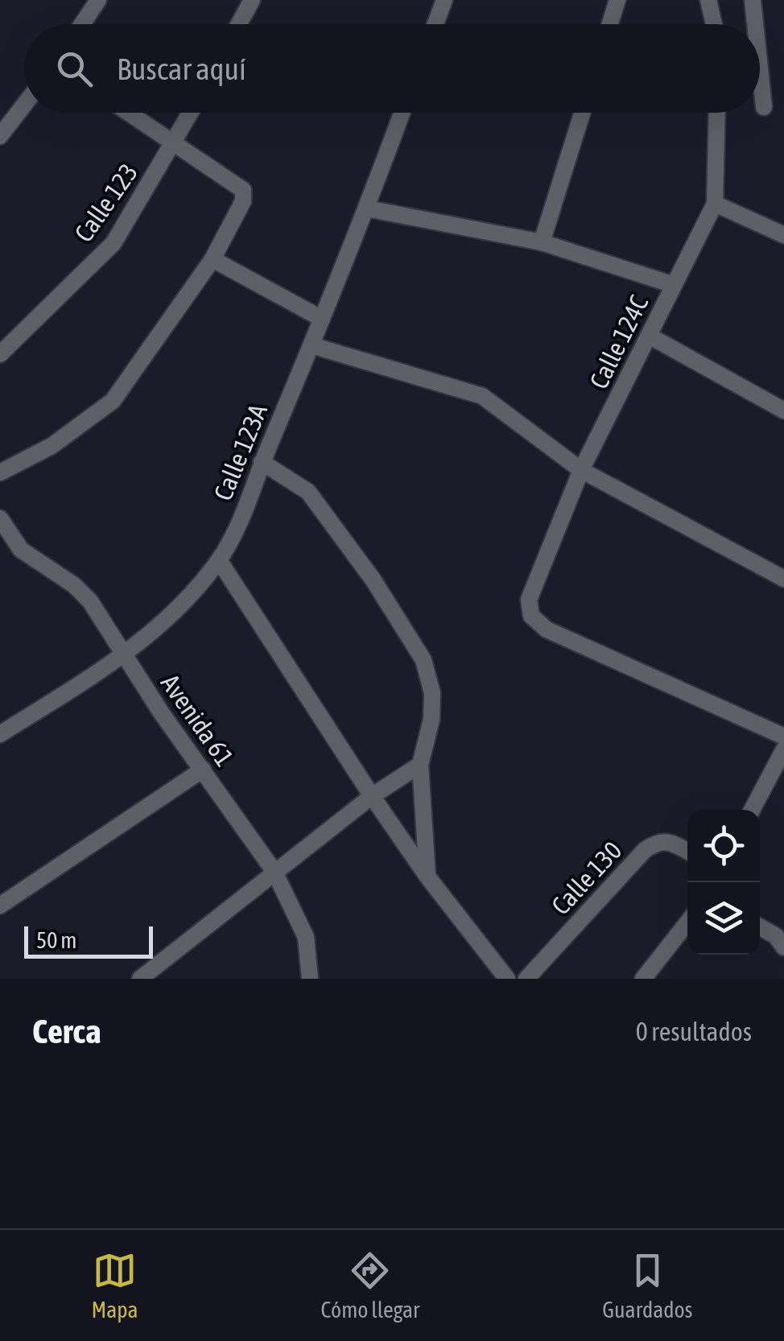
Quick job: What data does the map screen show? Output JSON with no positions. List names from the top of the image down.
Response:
{
  "streets": {
    "street": [
      "Calle 123",
      "Calle 124C",
      "Calle 123A",
      "Avenida 61",
      "Calle 130"
    ]
  },
  "crossings": [
    ["Calle 123A", "Avenida 61"]
  ],
  "scale_bar": "50 m",
  "page": {
    "search": "Buscar aquí",
    "scale": "50 m",
    "heading": ["Cerca", "0 resultados"],
    "nav": ["Mapa", "Cómo llegar", "Guardados"]
  }
}
